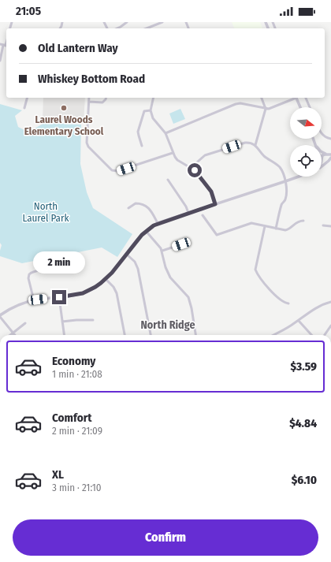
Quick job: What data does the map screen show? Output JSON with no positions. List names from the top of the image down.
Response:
{
  "districts": ["North Ridge"],
  "parks": ["North Laurel Park"],
  "places": ["Laurel Woods Elementary School"],
  "north": "right",
  "page": {
    "status": "21:05",
    "banner": ["Old Lantern Way", "Whiskey Bottom Road"],
    "bubble": "2 min",
    "list": [
      {
        "name": "Economy",
        "note": "1 min · 21:08",
        "value": "$3.59"
      },
      {
        "name": "Comfort",
        "note": "2 min · 21:09",
        "value": "$4.84"
      },
      {
        "name": "XL",
        "note": "3 min · 21:10",
        "value": "$6.10"
      }
    ],
    "buttons": "Confirm"
  }
}
